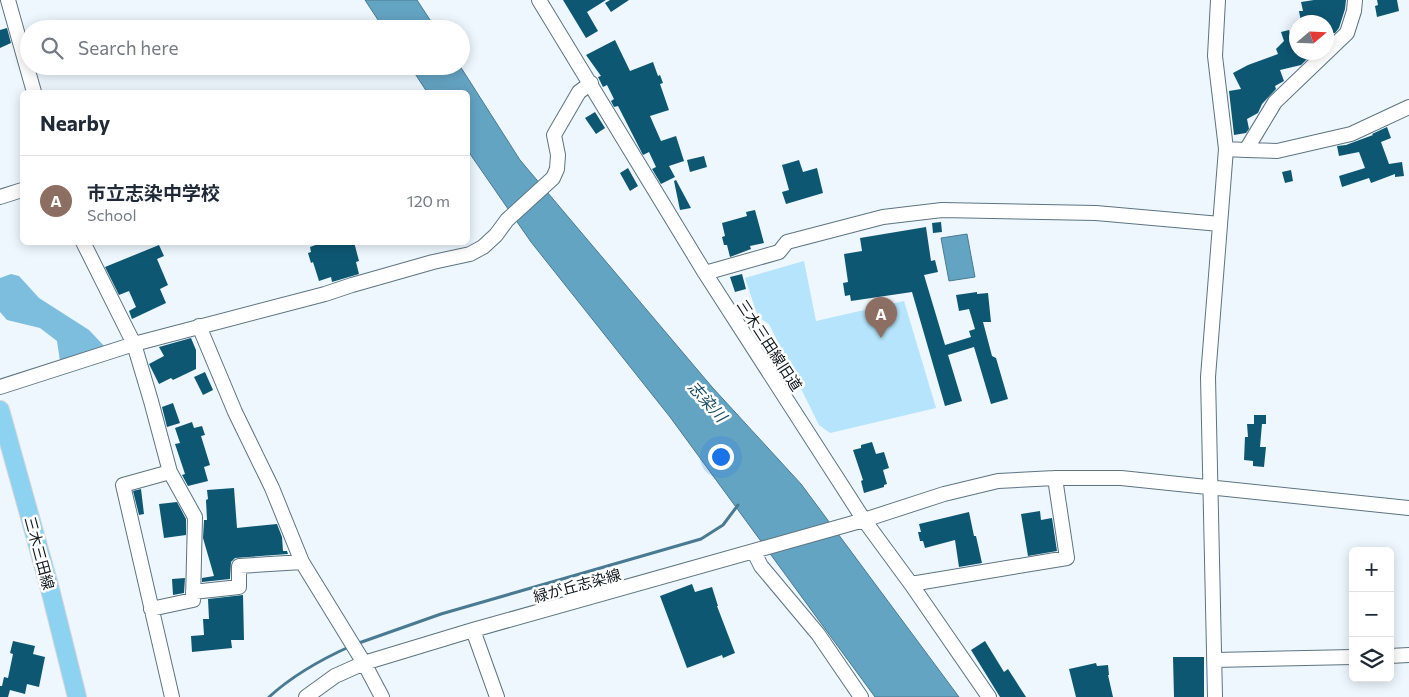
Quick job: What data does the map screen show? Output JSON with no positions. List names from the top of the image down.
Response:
{
  "streets": {
    "main road": ["三木三田線"],
    "street": ["三木三田線旧道", "緑が丘志染線"]
  },
  "crossings": [
    ["三木三田線旧道", "緑が丘志染線"]
  ],
  "water": ["志染川"],
  "north": "right",
  "page": {
    "search": "Search here",
    "heading": "Nearby",
    "list": [
      {
        "mark": "A",
        "name": "市立志染中学校",
        "note": "School",
        "value": "120 m"
      }
    ],
    "pins": "A",
    "map_buttons": ["+", "−"]
  }
}
